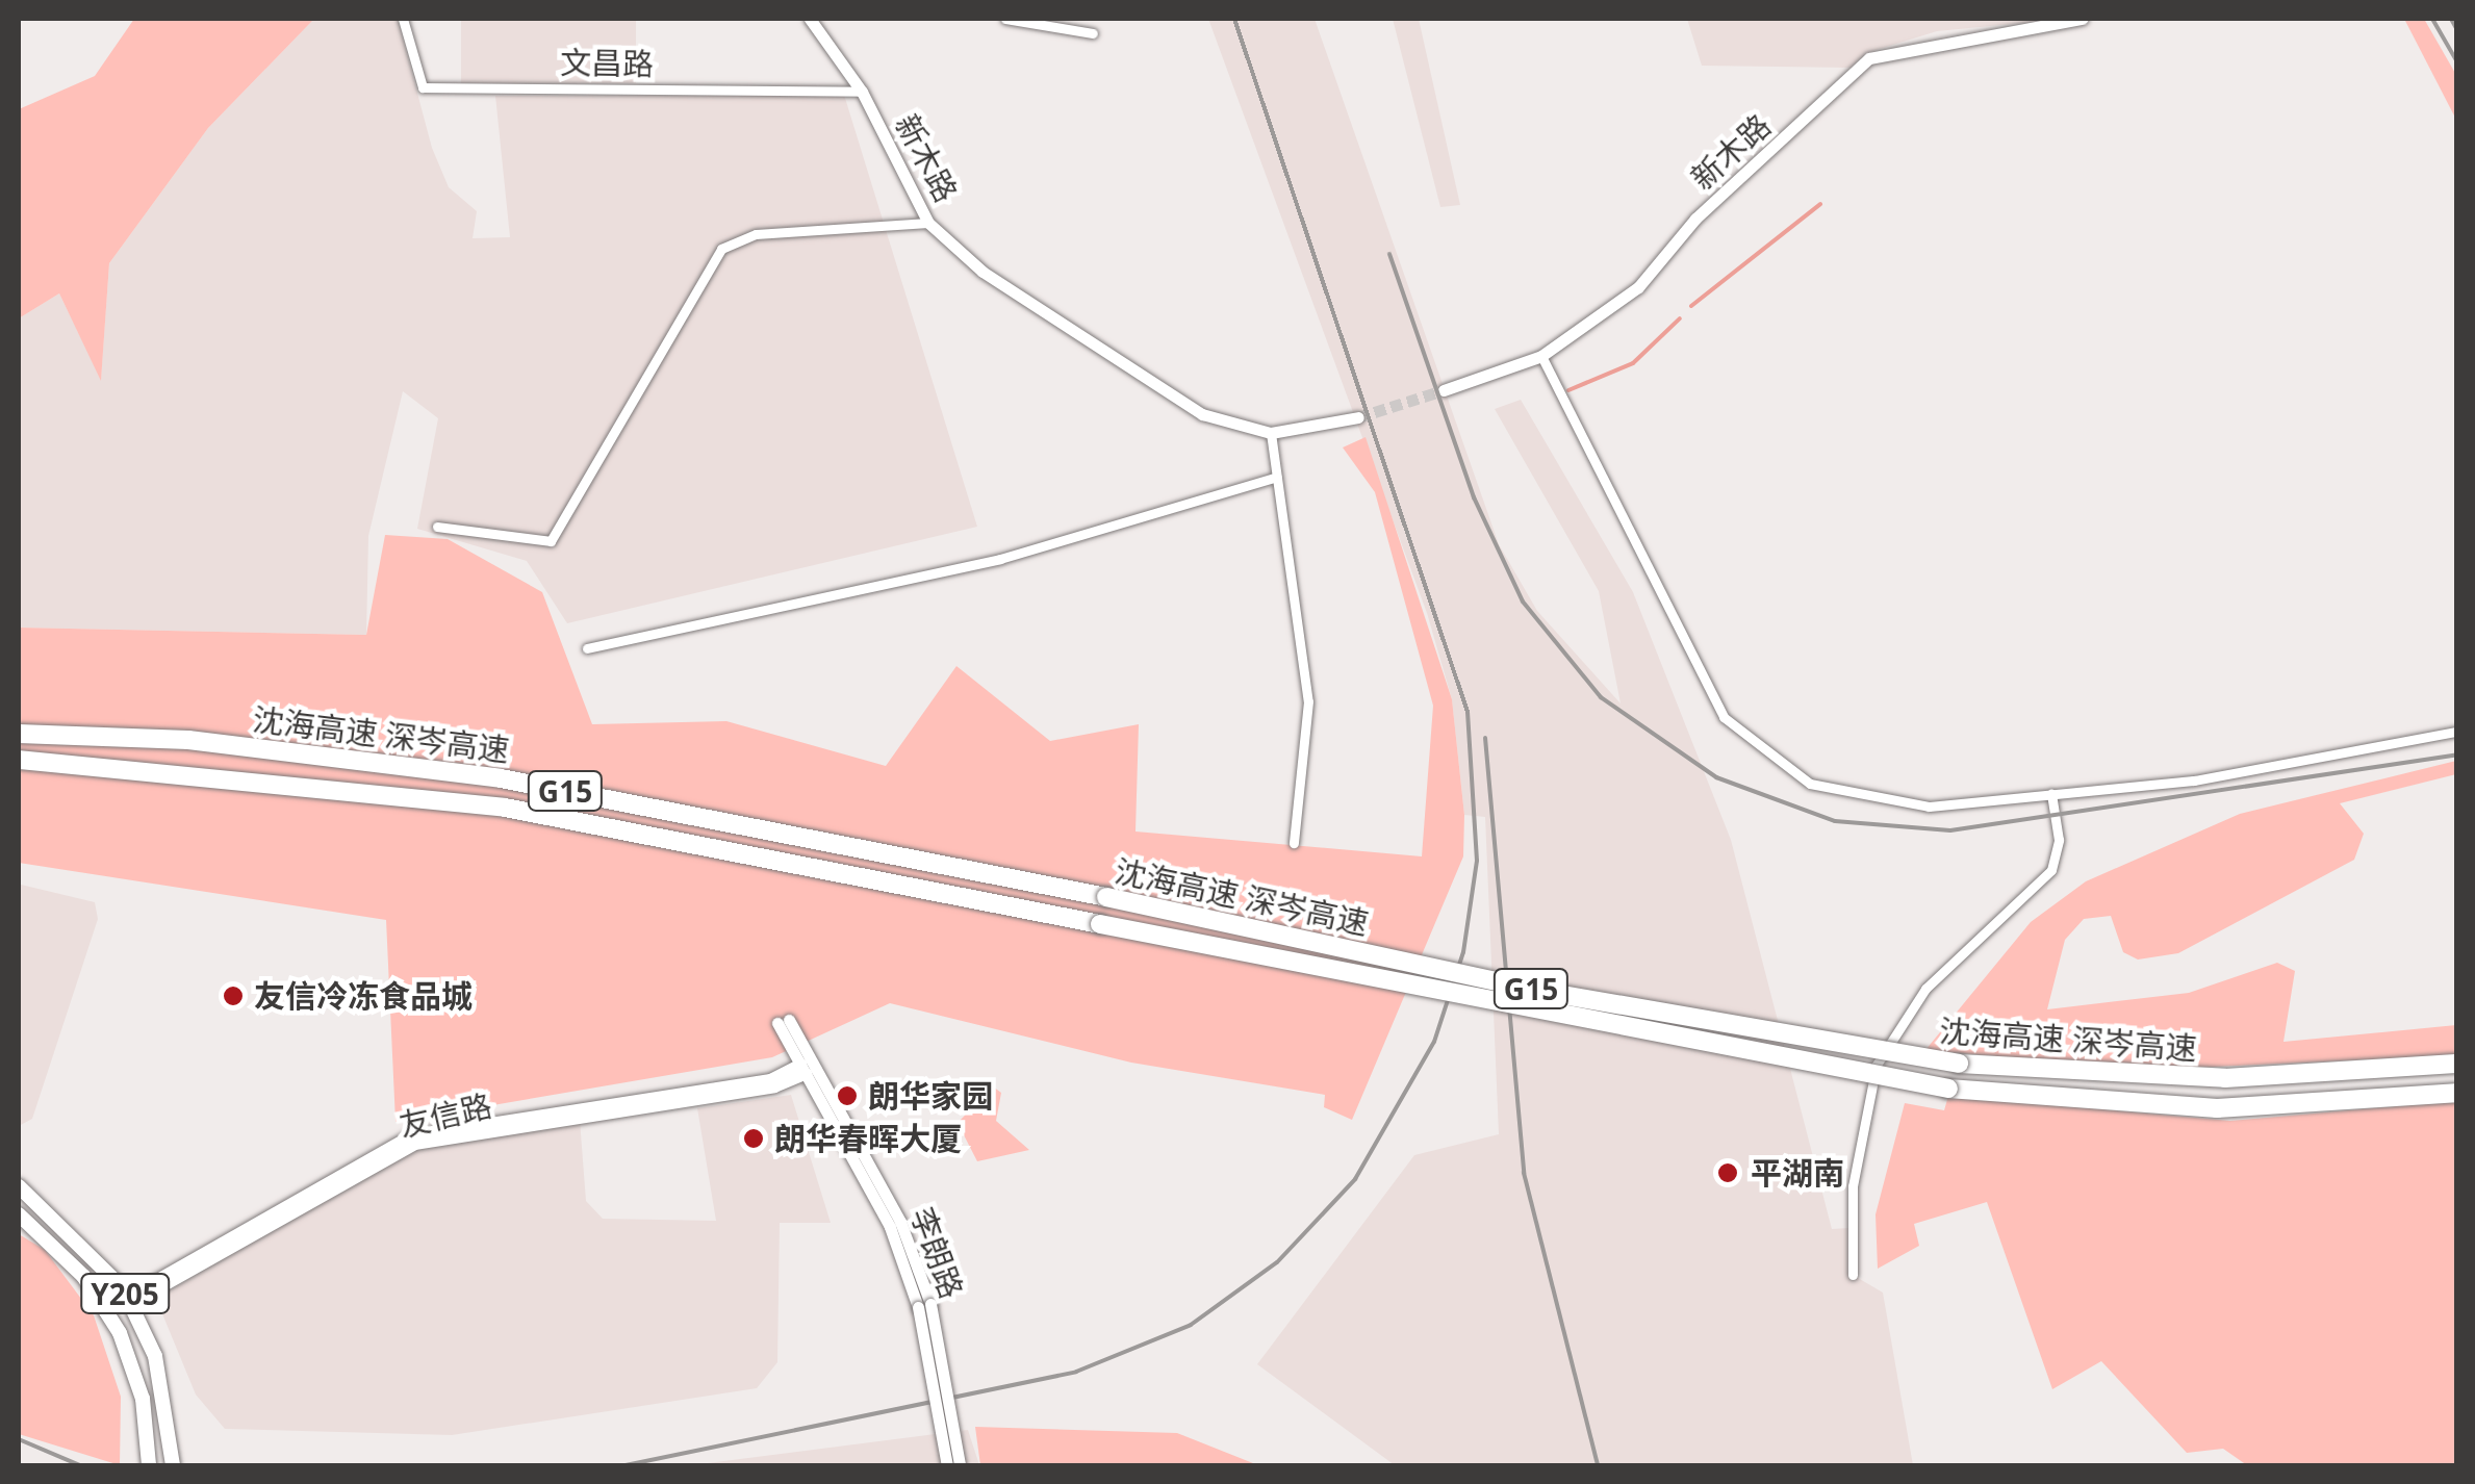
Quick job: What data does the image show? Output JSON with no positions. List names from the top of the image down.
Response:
{
  "streets": {
    "highway": ["沈海高速 深岑高速", "G15"],
    "main road": ["Y205"],
    "street": [
      "文昌路",
      "新木路",
      "友信路",
      "李朗路"
    ]
  },
  "crossings": [
    ["文昌路", "新木路"],
    ["友信路", "李朗路"],
    ["友信路", "Y205"]
  ],
  "places": [
    "友信冷冻食品城",
    "朗华家园",
    "朗华春晖大厦",
    "平湖南"
  ]
}
